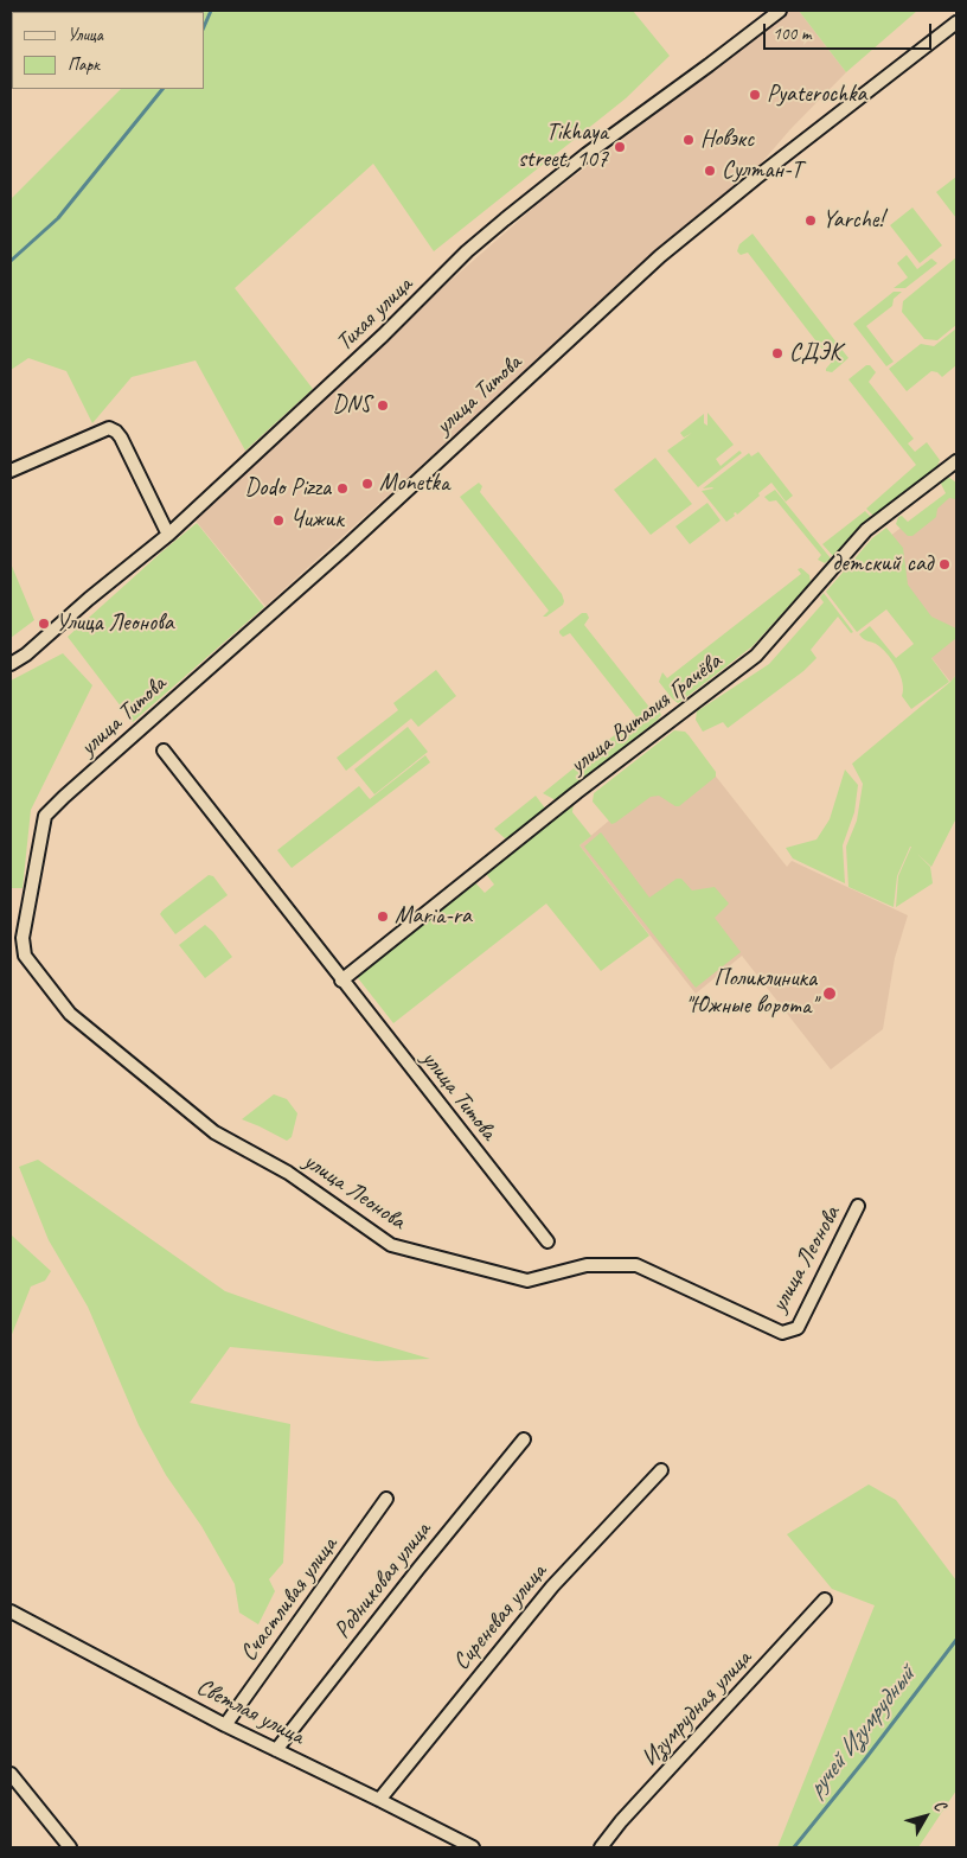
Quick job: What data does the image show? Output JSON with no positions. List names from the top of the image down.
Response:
{
  "streets": {
    "street": [
      "Тихая улица",
      "улица Титова",
      "улица Виталия Грачёва",
      "улица Леонова",
      "Родниковая улица",
      "Счастливая улица",
      "Сиреневая улица",
      "Изумрудная улица",
      "Светлая улица"
    ]
  },
  "crossings": [
    ["улица Титова", "улица Виталия Грачёва"],
    ["улица Титова", "улица Леонова"],
    ["Родниковая улица", "Светлая улица"],
    ["Счастливая улица", "Светлая улица"],
    ["Сиреневая улица", "Светлая улица"]
  ],
  "water": ["ручей Изумрудный"],
  "places": [
    "Pyaterochka",
    "Новэкс",
    "Tikhaya street, 107",
    "Султан-Т",
    "Yarche!",
    "СДЭК",
    "DNS",
    "Monetka",
    "Dodo Pizza",
    "Чижик",
    "детский сад",
    "Улица Леонова",
    "Maria-ra",
    "Поликлиника \"Южные ворота\""
  ],
  "legend": ["Улица", "Парк"],
  "scale_bar": "100 m",
  "north": "top right"
}
